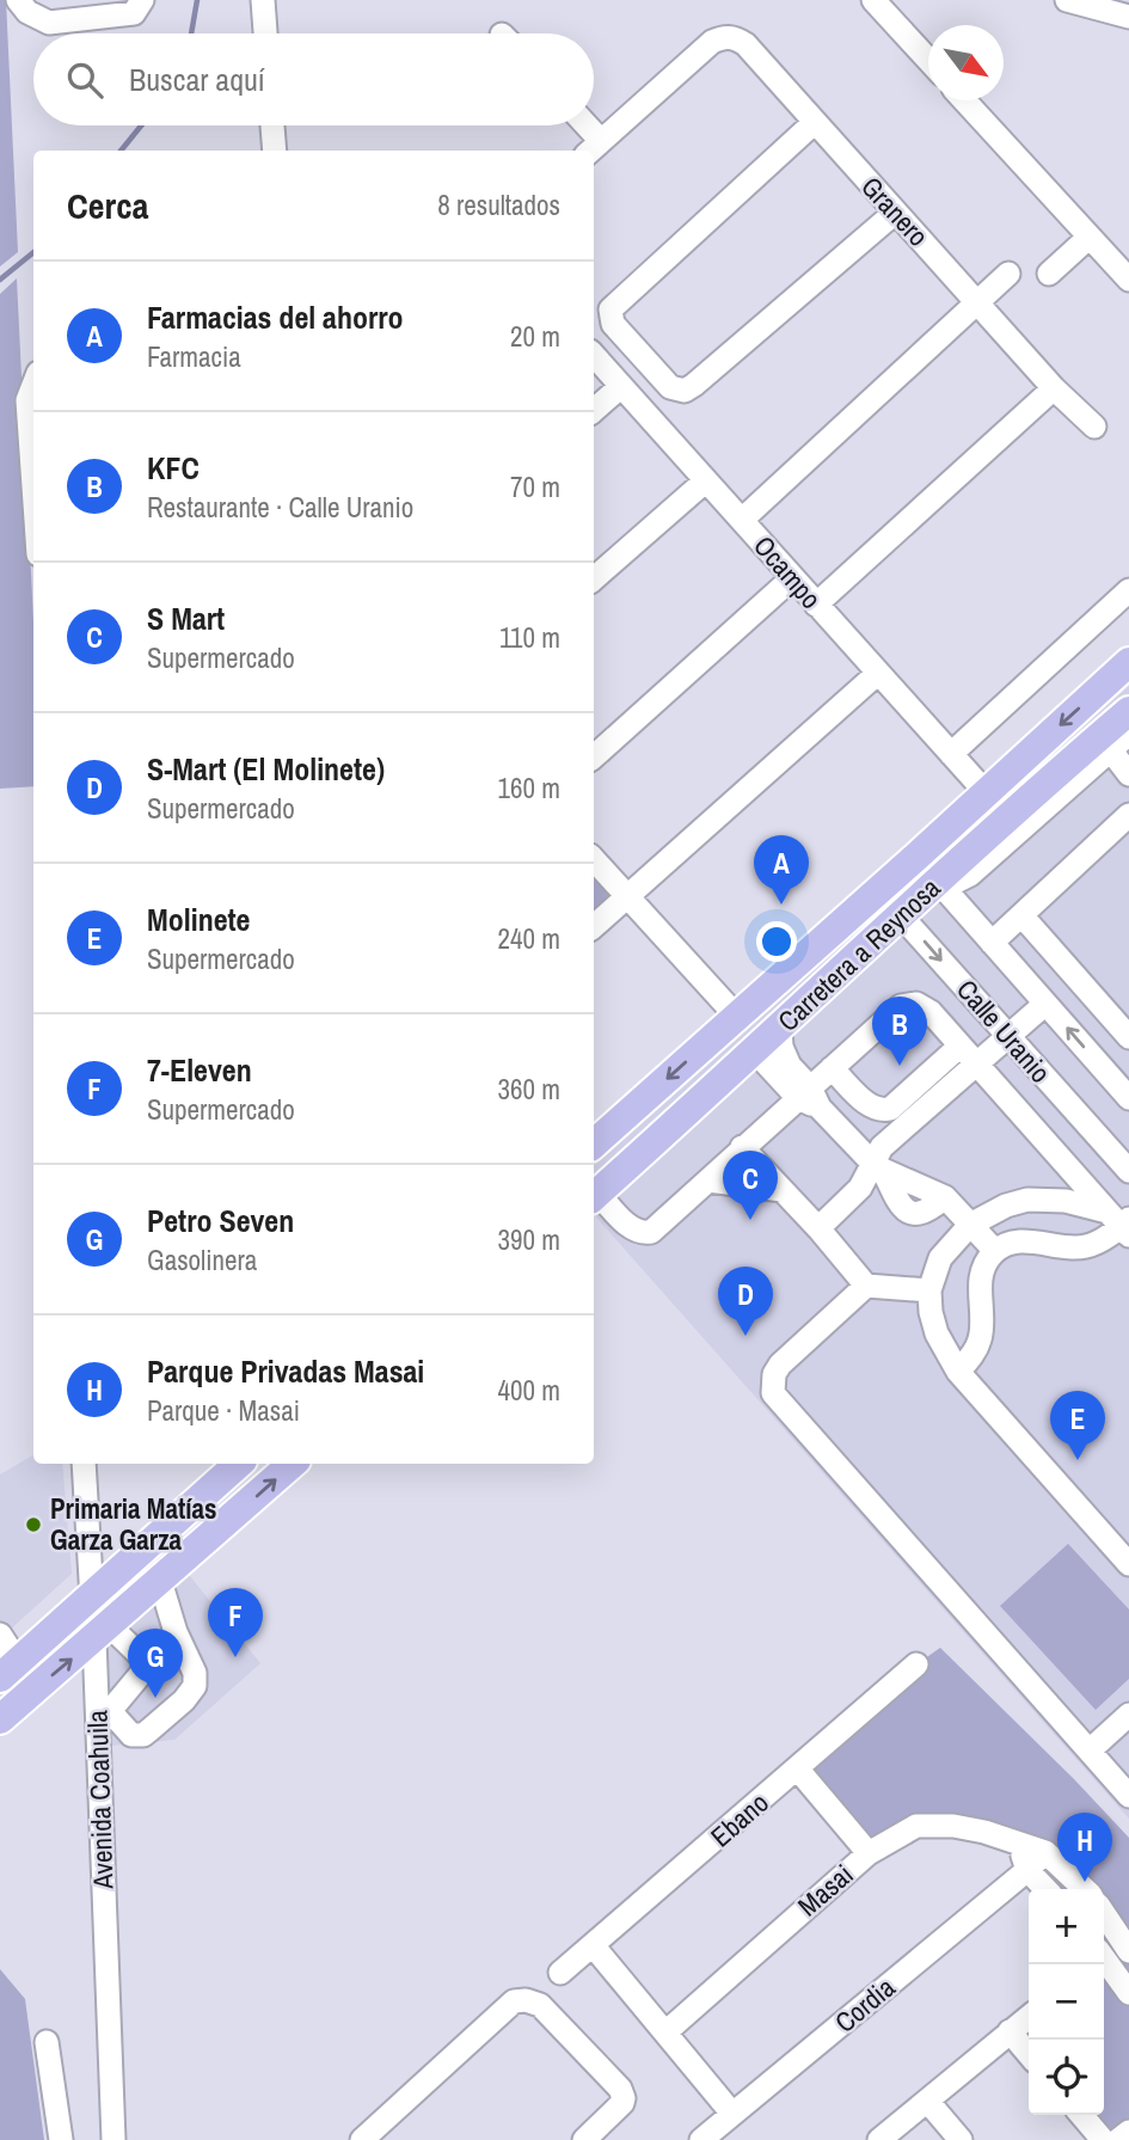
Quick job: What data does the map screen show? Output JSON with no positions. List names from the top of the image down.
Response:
{
  "streets": {
    "main road": ["Carretera a Reynosa"],
    "street": [
      "Granero",
      "Ocampo",
      "Calle Uranio",
      "Avenida Coahuila",
      "Ebano",
      "Masai",
      "Cordia"
    ]
  },
  "crossings": [
    ["Ocampo", "Carretera a Reynosa"],
    ["Carretera a Reynosa", "Calle Uranio"],
    ["Masai", "Cordia"]
  ],
  "places": ["Primaria Matías Garza Garza"],
  "north": "bottom right",
  "page": {
    "search": "Buscar aquí",
    "heading": ["Cerca", "8 resultados"],
    "list": [
      {
        "mark": "A",
        "name": "Farmacias del ahorro",
        "note": "Farmacia",
        "value": "20 m"
      },
      {
        "mark": "B",
        "name": "KFC",
        "note": "Restaurante · Calle Uranio",
        "value": "70 m"
      },
      {
        "mark": "C",
        "name": "S Mart",
        "note": "Supermercado",
        "value": "110 m"
      },
      {
        "mark": "D",
        "name": "S-Mart (El Molinete)",
        "note": "Supermercado",
        "value": "160 m"
      },
      {
        "mark": "E",
        "name": "Molinete",
        "note": "Supermercado",
        "value": "240 m"
      },
      {
        "mark": "F",
        "name": "7-Eleven",
        "note": "Supermercado",
        "value": "360 m"
      },
      {
        "mark": "G",
        "name": "Petro Seven",
        "note": "Gasolinera",
        "value": "390 m"
      },
      {
        "mark": "H",
        "name": "Parque Privadas Masai",
        "note": "Parque · Masai",
        "value": "400 m"
      }
    ],
    "pins": [
      "A",
      "B",
      "C",
      "D",
      "E",
      "F",
      "G",
      "H"
    ],
    "map_buttons": ["+", "−"]
  }
}
